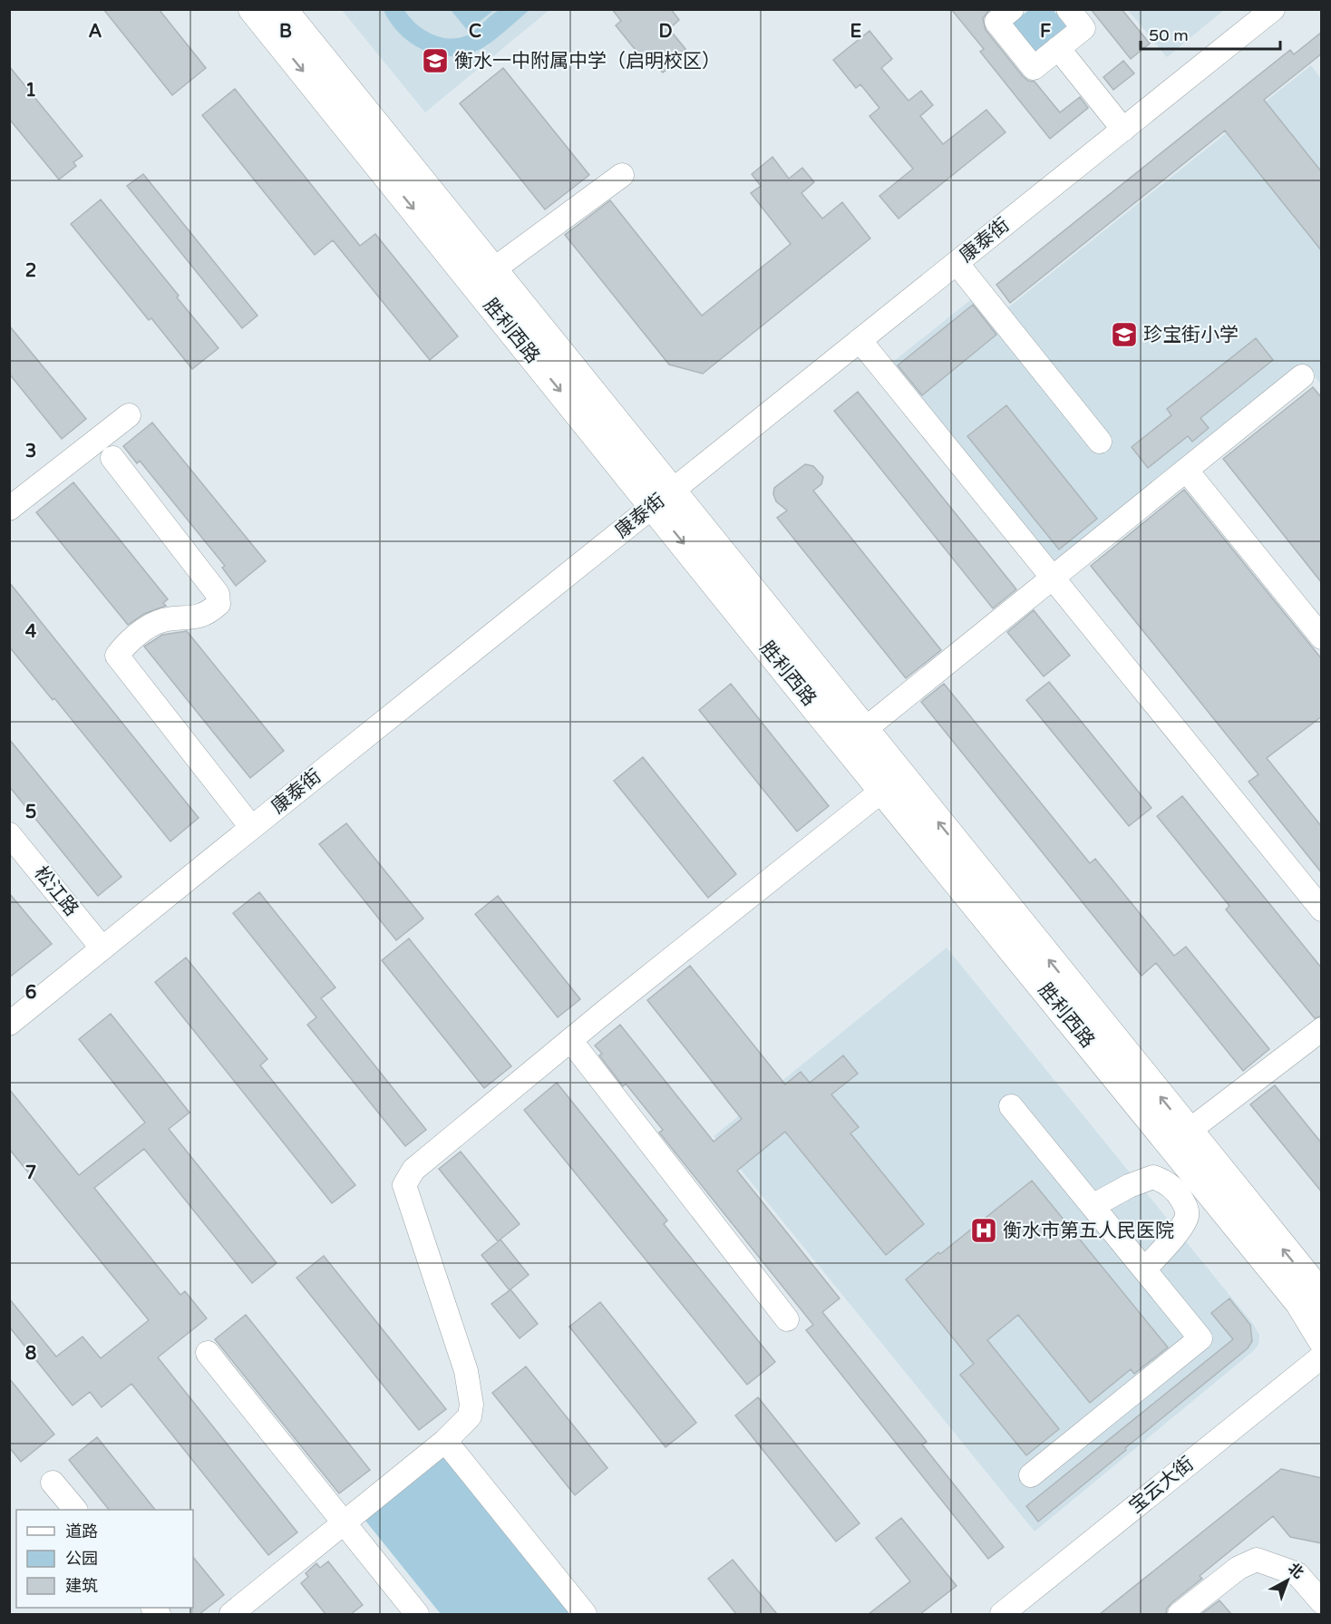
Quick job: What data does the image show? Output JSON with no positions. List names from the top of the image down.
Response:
{
  "streets": {
    "main road": ["胜利西路"],
    "street": ["康泰街", "松江路", "宝云大街"]
  },
  "crossings": [
    ["康泰街", "胜利西路"],
    ["康泰街", "松江路"]
  ],
  "places": {
    "school or university": ["衡水一中附属中学（启明校区）", "珍宝街小学"],
    "hospital": ["衡水市第五人民医院"]
  },
  "legend": ["道路", "公园", "建筑"],
  "scale_bar": "50 m",
  "north": "top right",
  "grid": {
    "columns": [
      "A",
      "B",
      "C",
      "D",
      "E",
      "F"
    ],
    "rows": [
      "1",
      "2",
      "3",
      "4",
      "5",
      "6",
      "7",
      "8"
    ]
  }
}
